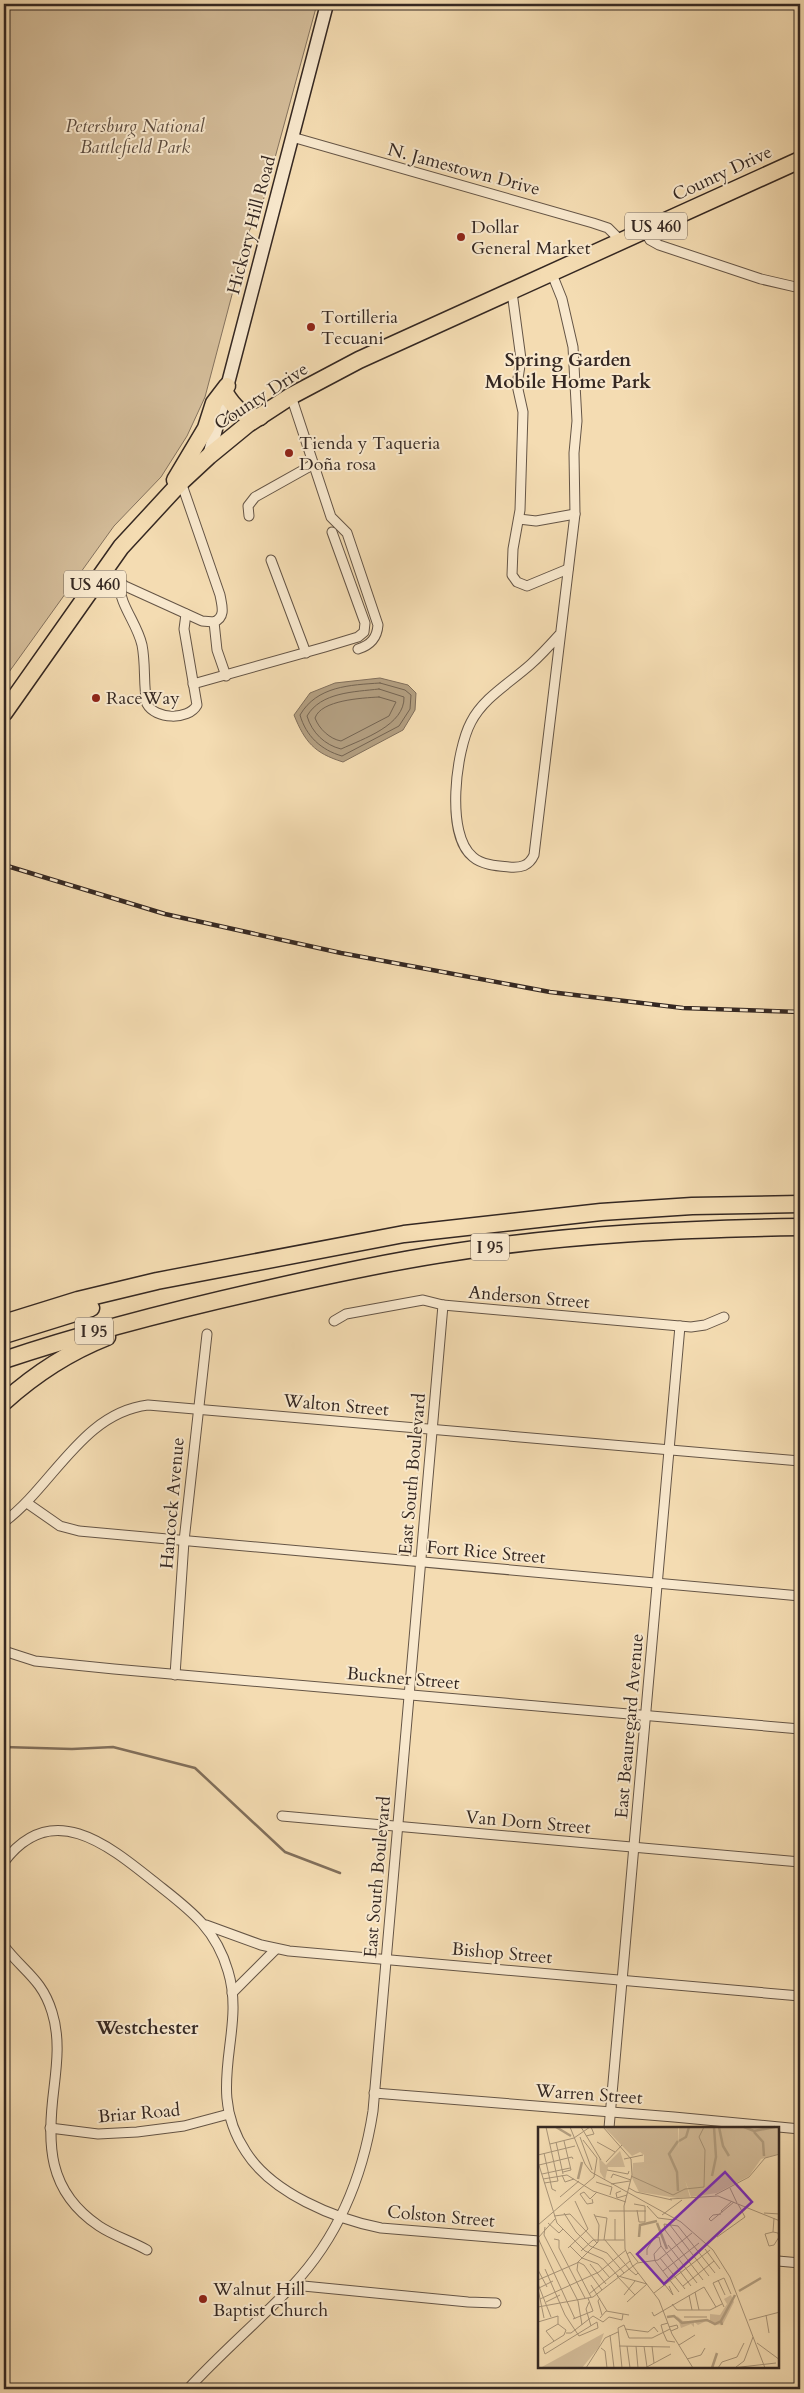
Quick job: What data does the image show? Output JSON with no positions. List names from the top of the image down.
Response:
{
  "streets": {
    "highway": ["County Drive", "US 460", "I 95"],
    "street": [
      "N. Jamestown Drive",
      "Hickory Hill Road",
      "Anderson Street",
      "Walton Street",
      "East South Boulevard",
      "Hancock Avenue",
      "Fort Rice Street",
      "Buckner Street",
      "East Beauregard Avenue",
      "Van Dorn Street",
      "Bishop Street",
      "Warren Street",
      "Briar Road",
      "Colston Street"
    ]
  },
  "crossings": [
    ["N. Jamestown Drive", "County Drive"],
    ["N. Jamestown Drive", "Hickory Hill Road"],
    ["County Drive", "Hickory Hill Road"],
    ["Anderson Street", "East South Boulevard"],
    ["Anderson Street", "East Beauregard Avenue"],
    ["Walton Street", "East South Boulevard"],
    ["Walton Street", "Hancock Avenue"],
    ["Walton Street", "Fort Rice Street"],
    ["Walton Street", "East Beauregard Avenue"],
    ["East South Boulevard", "Fort Rice Street"],
    ["East South Boulevard", "Buckner Street"],
    ["East South Boulevard", "Van Dorn Street"],
    ["East South Boulevard", "Bishop Street"],
    ["East South Boulevard", "Warren Street"],
    ["East South Boulevard", "Colston Street"],
    ["Hancock Avenue", "Fort Rice Street"],
    ["Hancock Avenue", "Buckner Street"],
    ["Fort Rice Street", "East Beauregard Avenue"],
    ["Buckner Street", "East Beauregard Avenue"],
    ["East Beauregard Avenue", "Van Dorn Street"],
    ["East Beauregard Avenue", "Bishop Street"],
    ["East Beauregard Avenue", "Warren Street"],
    ["Bishop Street", "Colston Street"],
    ["Briar Road", "Colston Street"]
  ],
  "districts": ["Spring Garden Mobile Home Park", "Westchester"],
  "parks": ["Petersburg National Battlefield Park"],
  "places": [
    "Dollar General Market",
    "Tortilleria Tecuani",
    "Tienda y Taqueria Doña rosa",
    "RaceWay",
    "Walnut Hill Baptist Church"
  ]
}
